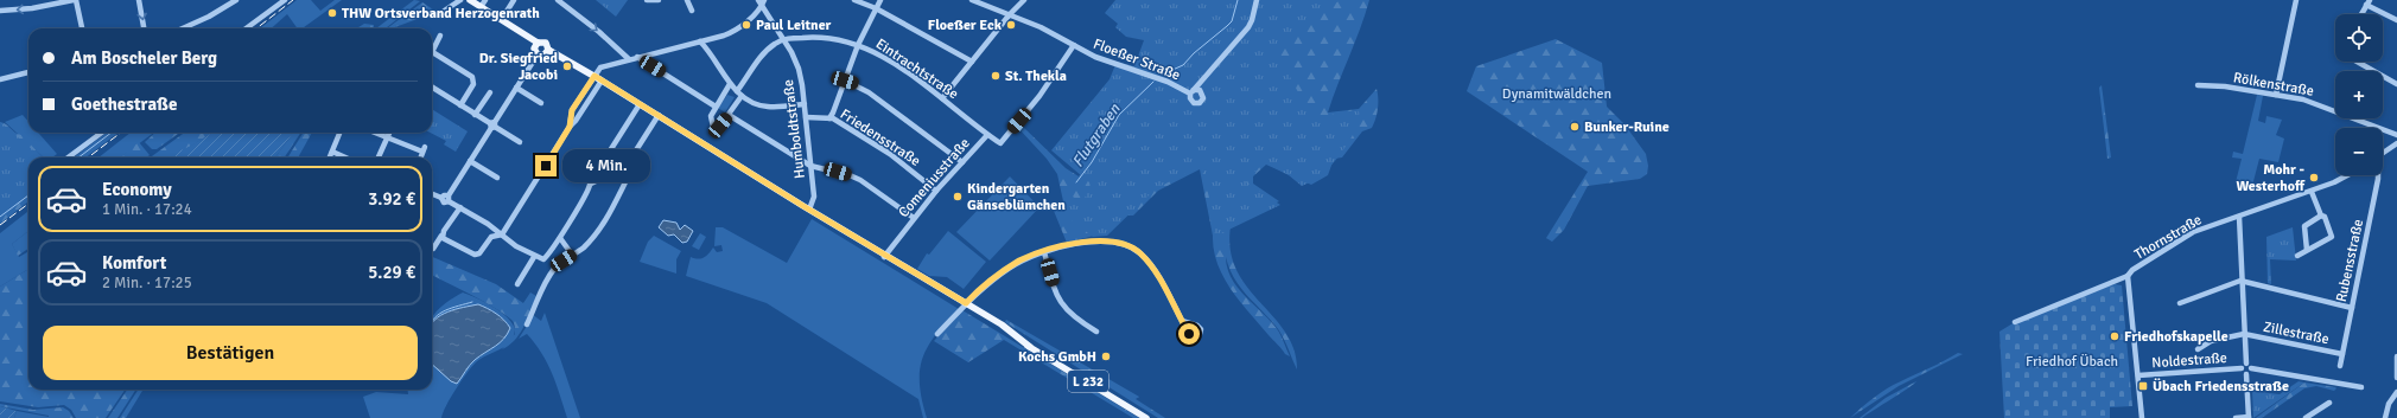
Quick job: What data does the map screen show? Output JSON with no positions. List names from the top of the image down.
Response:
{
  "streets": {
    "main road": ["L 232"],
    "street": [
      "Floeßer Straße",
      "Eintrachtstraße",
      "Rölkenstraße",
      "Humboldtstraße",
      "Friedensstraße",
      "Comeniusstraße",
      "Thornstraße",
      "Rubensstraße",
      "Zillestraße",
      "Noldestraße"
    ]
  },
  "crossings": [
    ["Floeßer Straße", "Comeniusstraße"],
    ["Eintrachtstraße", "Humboldtstraße"],
    ["Eintrachtstraße", "Comeniusstraße"],
    ["Humboldtstraße", "Friedensstraße"],
    ["Humboldtstraße", "L 232"],
    ["Friedensstraße", "Comeniusstraße"],
    ["Comeniusstraße", "L 232"],
    ["Rubensstraße", "Zillestraße"]
  ],
  "water": ["Flutgraben"],
  "parks": ["Dynamitwäldchen", "Friedhof Übach"],
  "places": {
    "other": [
      "THW Ortsverband Herzogenrath",
      "Paul Leitner",
      "Floeßer Eck",
      "Dr. Siegfried Jacobi",
      "St. Thekla",
      "Bunker-Ruine",
      "Mohr - Westerhoff",
      "Kindergarten Gänseblümchen",
      "Friedhofskapelle",
      "Kochs GmbH"
    ],
    "transit": ["Übach Friedensstraße"]
  },
  "page": {
    "map_buttons": ["+", "−"],
    "banner": ["Am Boscheler Berg", "Goethestraße"],
    "bubble": "4 Min.",
    "list": [
      {
        "name": "Economy",
        "note": "1 Min. · 17:24",
        "value": "3.92 €"
      },
      {
        "name": "Komfort",
        "note": "2 Min. · 17:25",
        "value": "5.29 €"
      }
    ],
    "buttons": "Bestätigen"
  }
}
